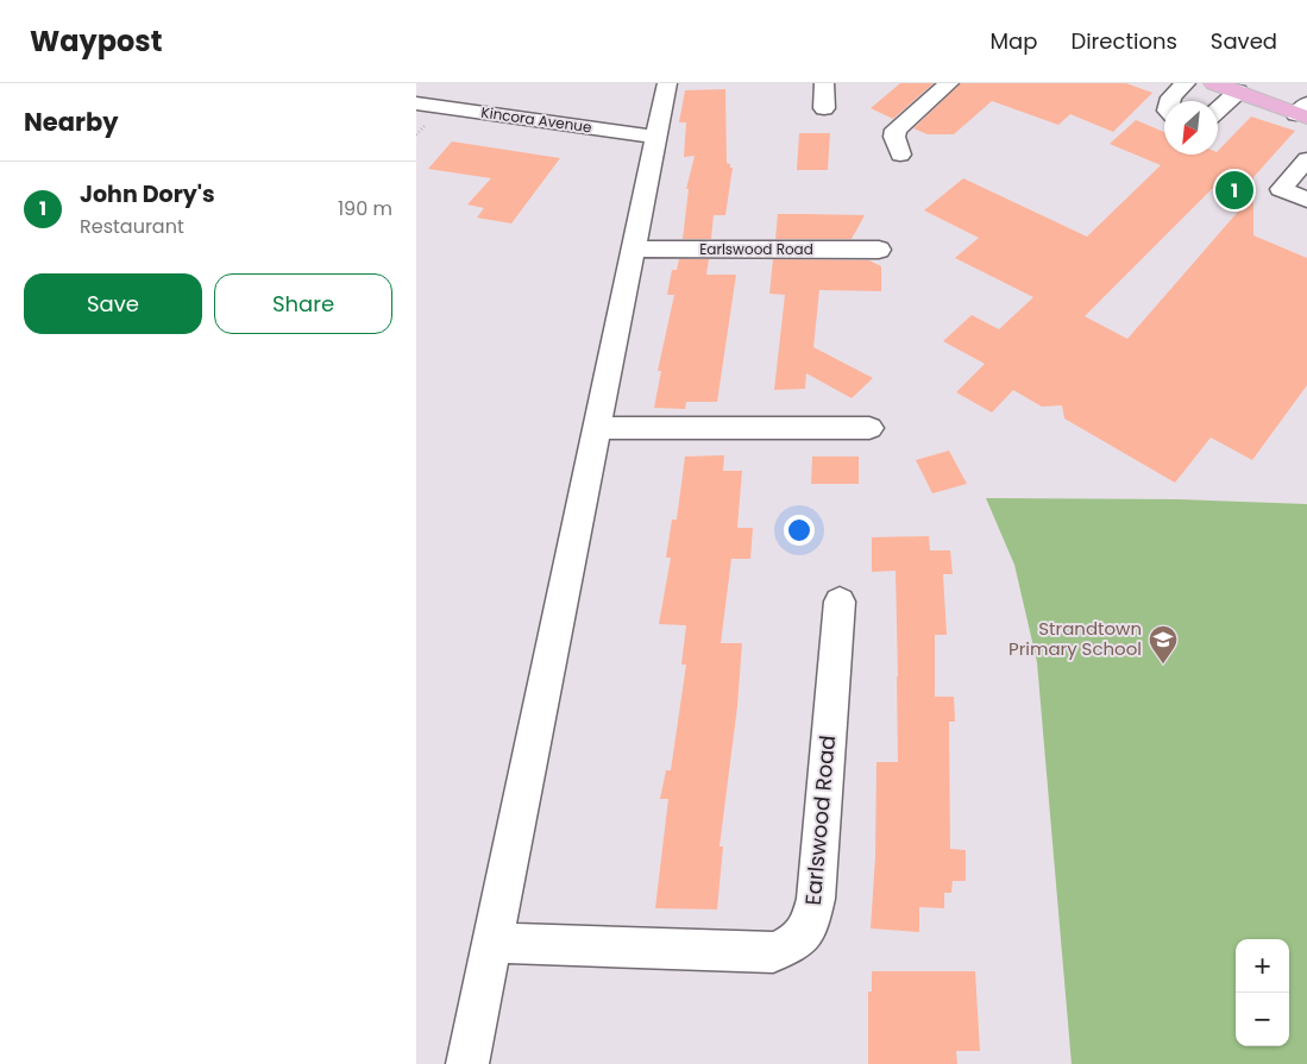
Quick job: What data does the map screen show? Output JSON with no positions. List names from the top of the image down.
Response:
{
  "streets": {
    "street": ["Kincora Avenue", "Earlswood Road"]
  },
  "places": {
    "school or university": ["Strandtown Primary School"]
  },
  "north": "bottom left",
  "page": {
    "header": "Waypost",
    "nav": ["Map", "Directions", "Saved"],
    "heading": "Nearby",
    "list": [
      {
        "mark": "1",
        "name": "John Dory's",
        "note": "Restaurant",
        "value": "190 m"
      }
    ],
    "pins": "1",
    "buttons": ["Save", "Share"],
    "map_buttons": ["+", "−"]
  }
}
